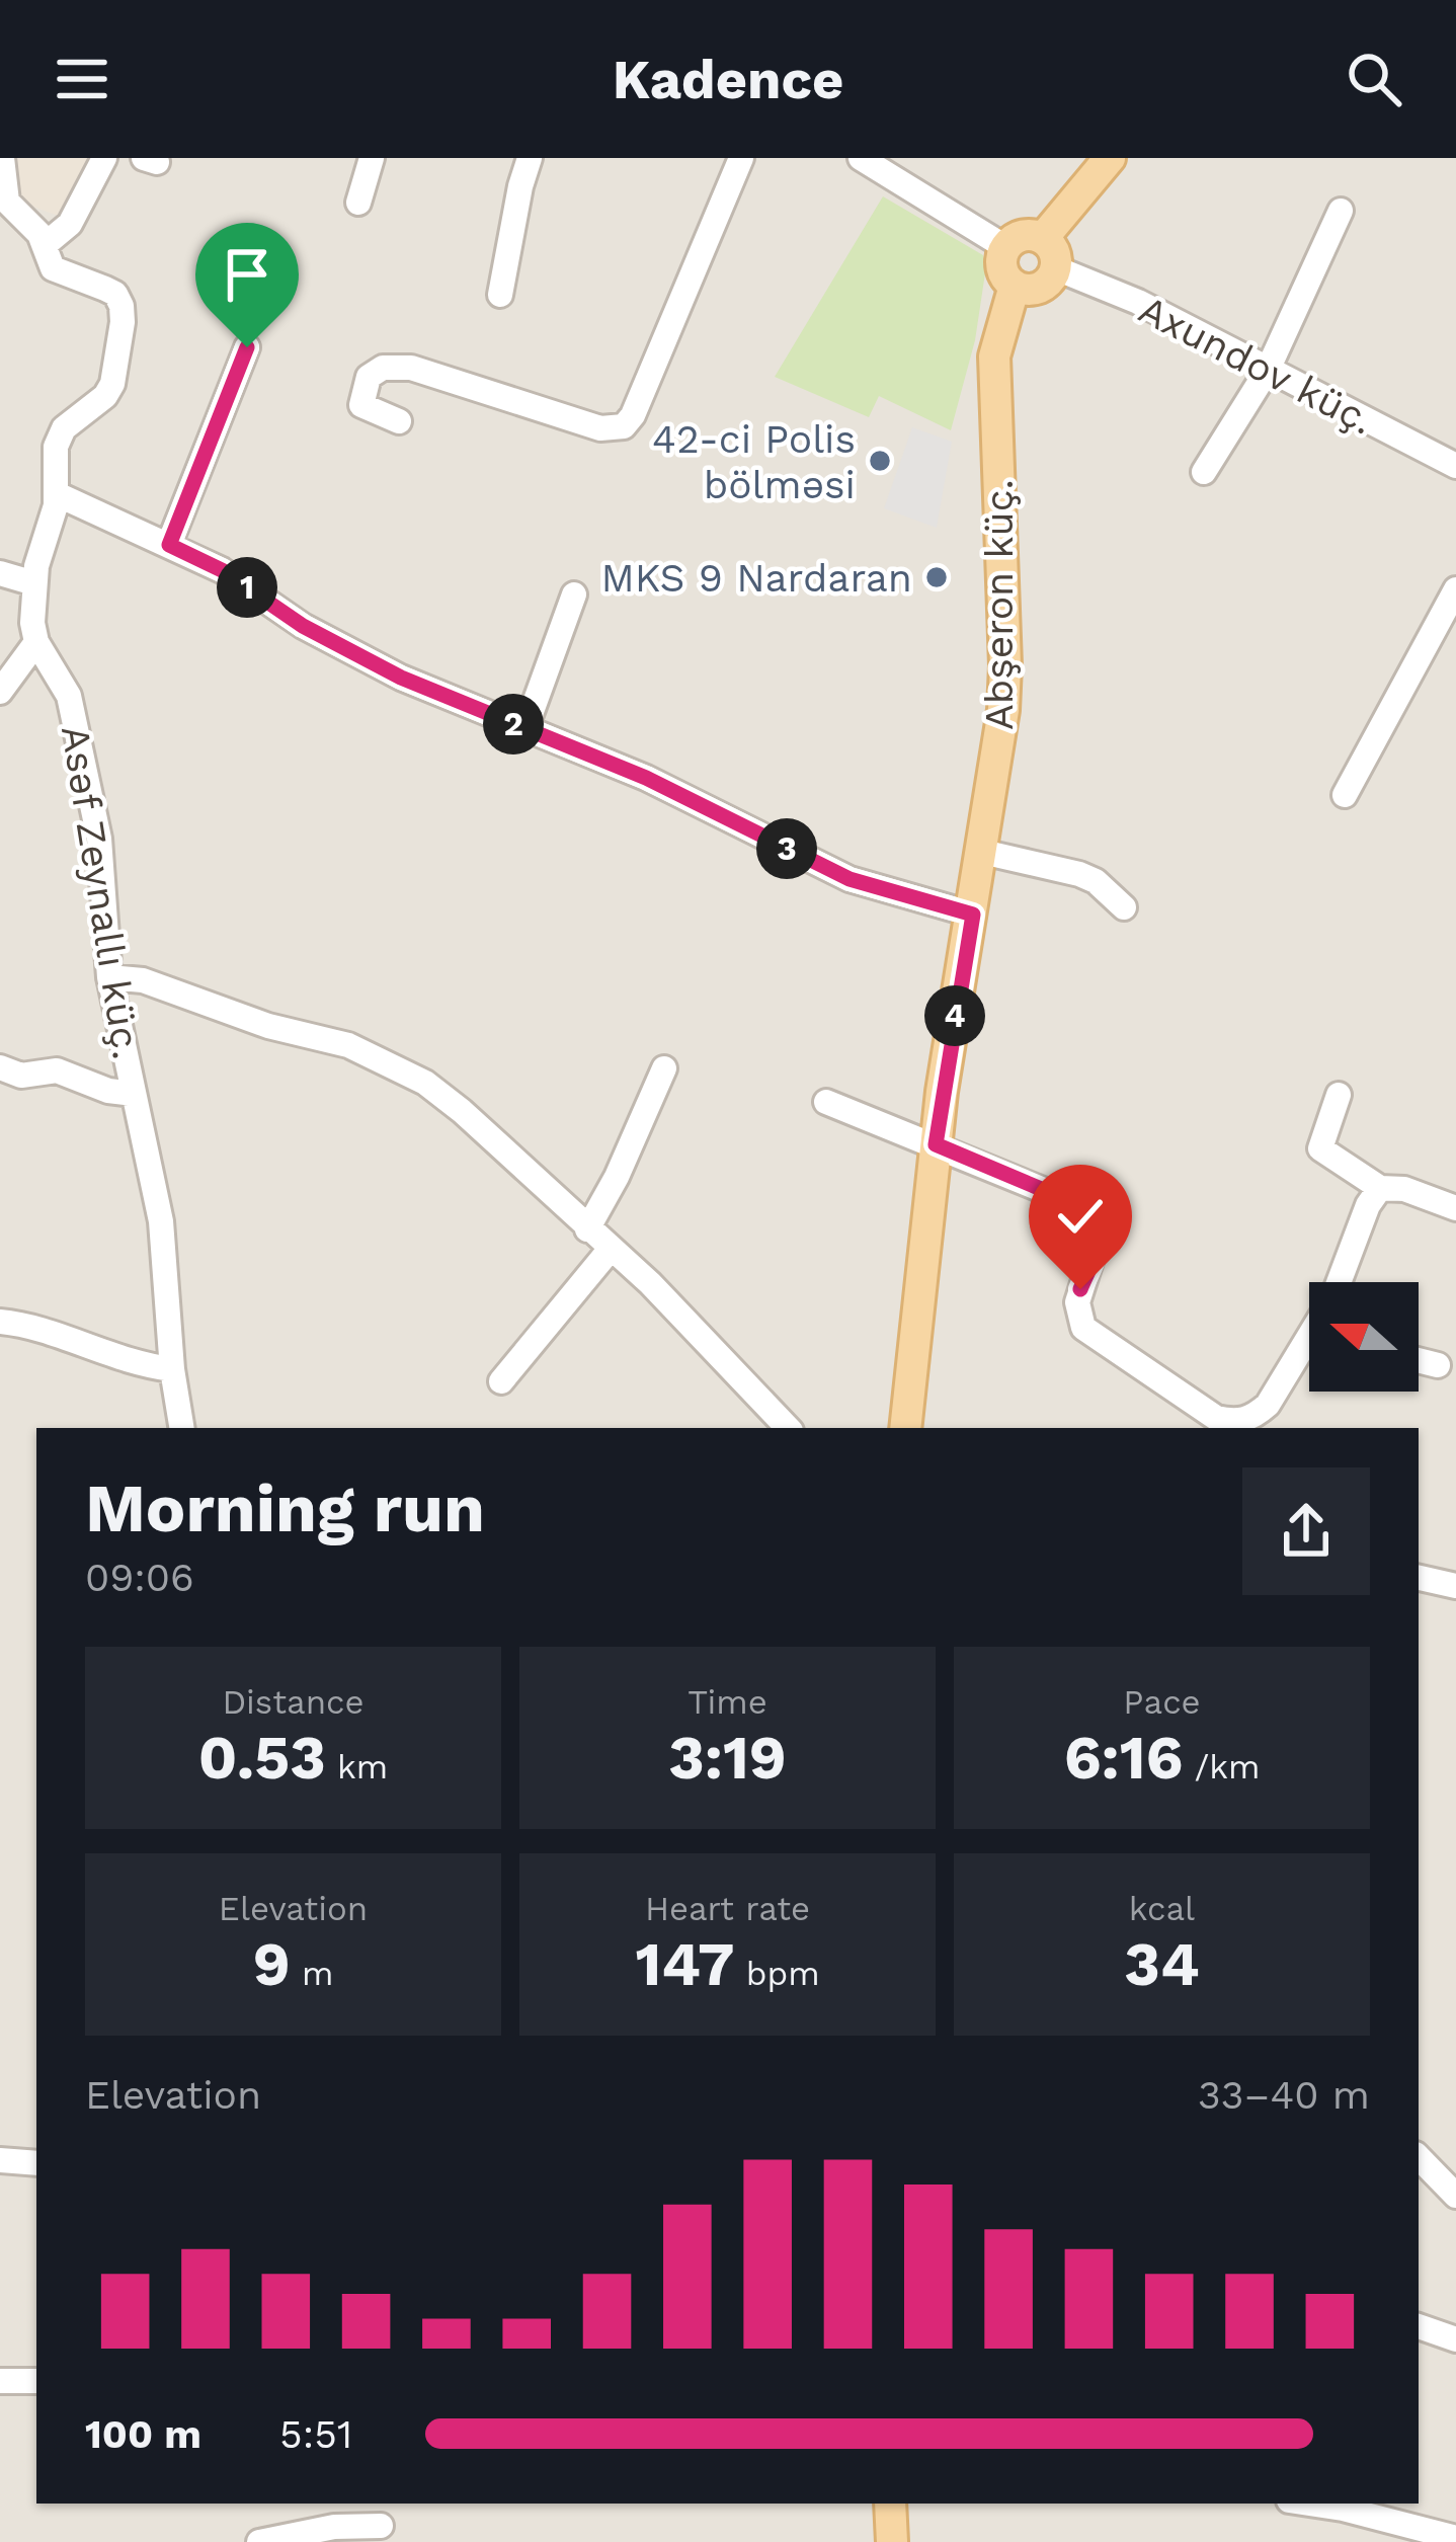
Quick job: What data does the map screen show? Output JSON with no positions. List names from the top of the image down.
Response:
{
  "streets": {
    "main road": ["Abşeron küç."],
    "street": ["Axundov küç.", "Asəf Zeynallı küç."]
  },
  "crossings": [
    ["Axundov küç.", "Abşeron küç."]
  ],
  "places": ["42-ci Polis bölməsi", "MKS 9 Nardaran"],
  "north": "left",
  "page": {
    "header": "Kadence",
    "pins": [
      "1",
      "2",
      "3",
      "4"
    ],
    "heading": ["Morning run", "09:06"],
    "stats": [
      ["Distance", "0.53 km"],
      ["Time", "3:19"],
      ["Pace", "6:16 /km"],
      ["Elevation", "9 m"],
      ["Heart rate", "147 bpm"],
      ["kcal", "34"]
    ],
    "chart": ["Elevation", "33–40 m"],
    "list": [
      {
        "name": "100 m",
        "note": "5:51"
      }
    ]
  }
}
